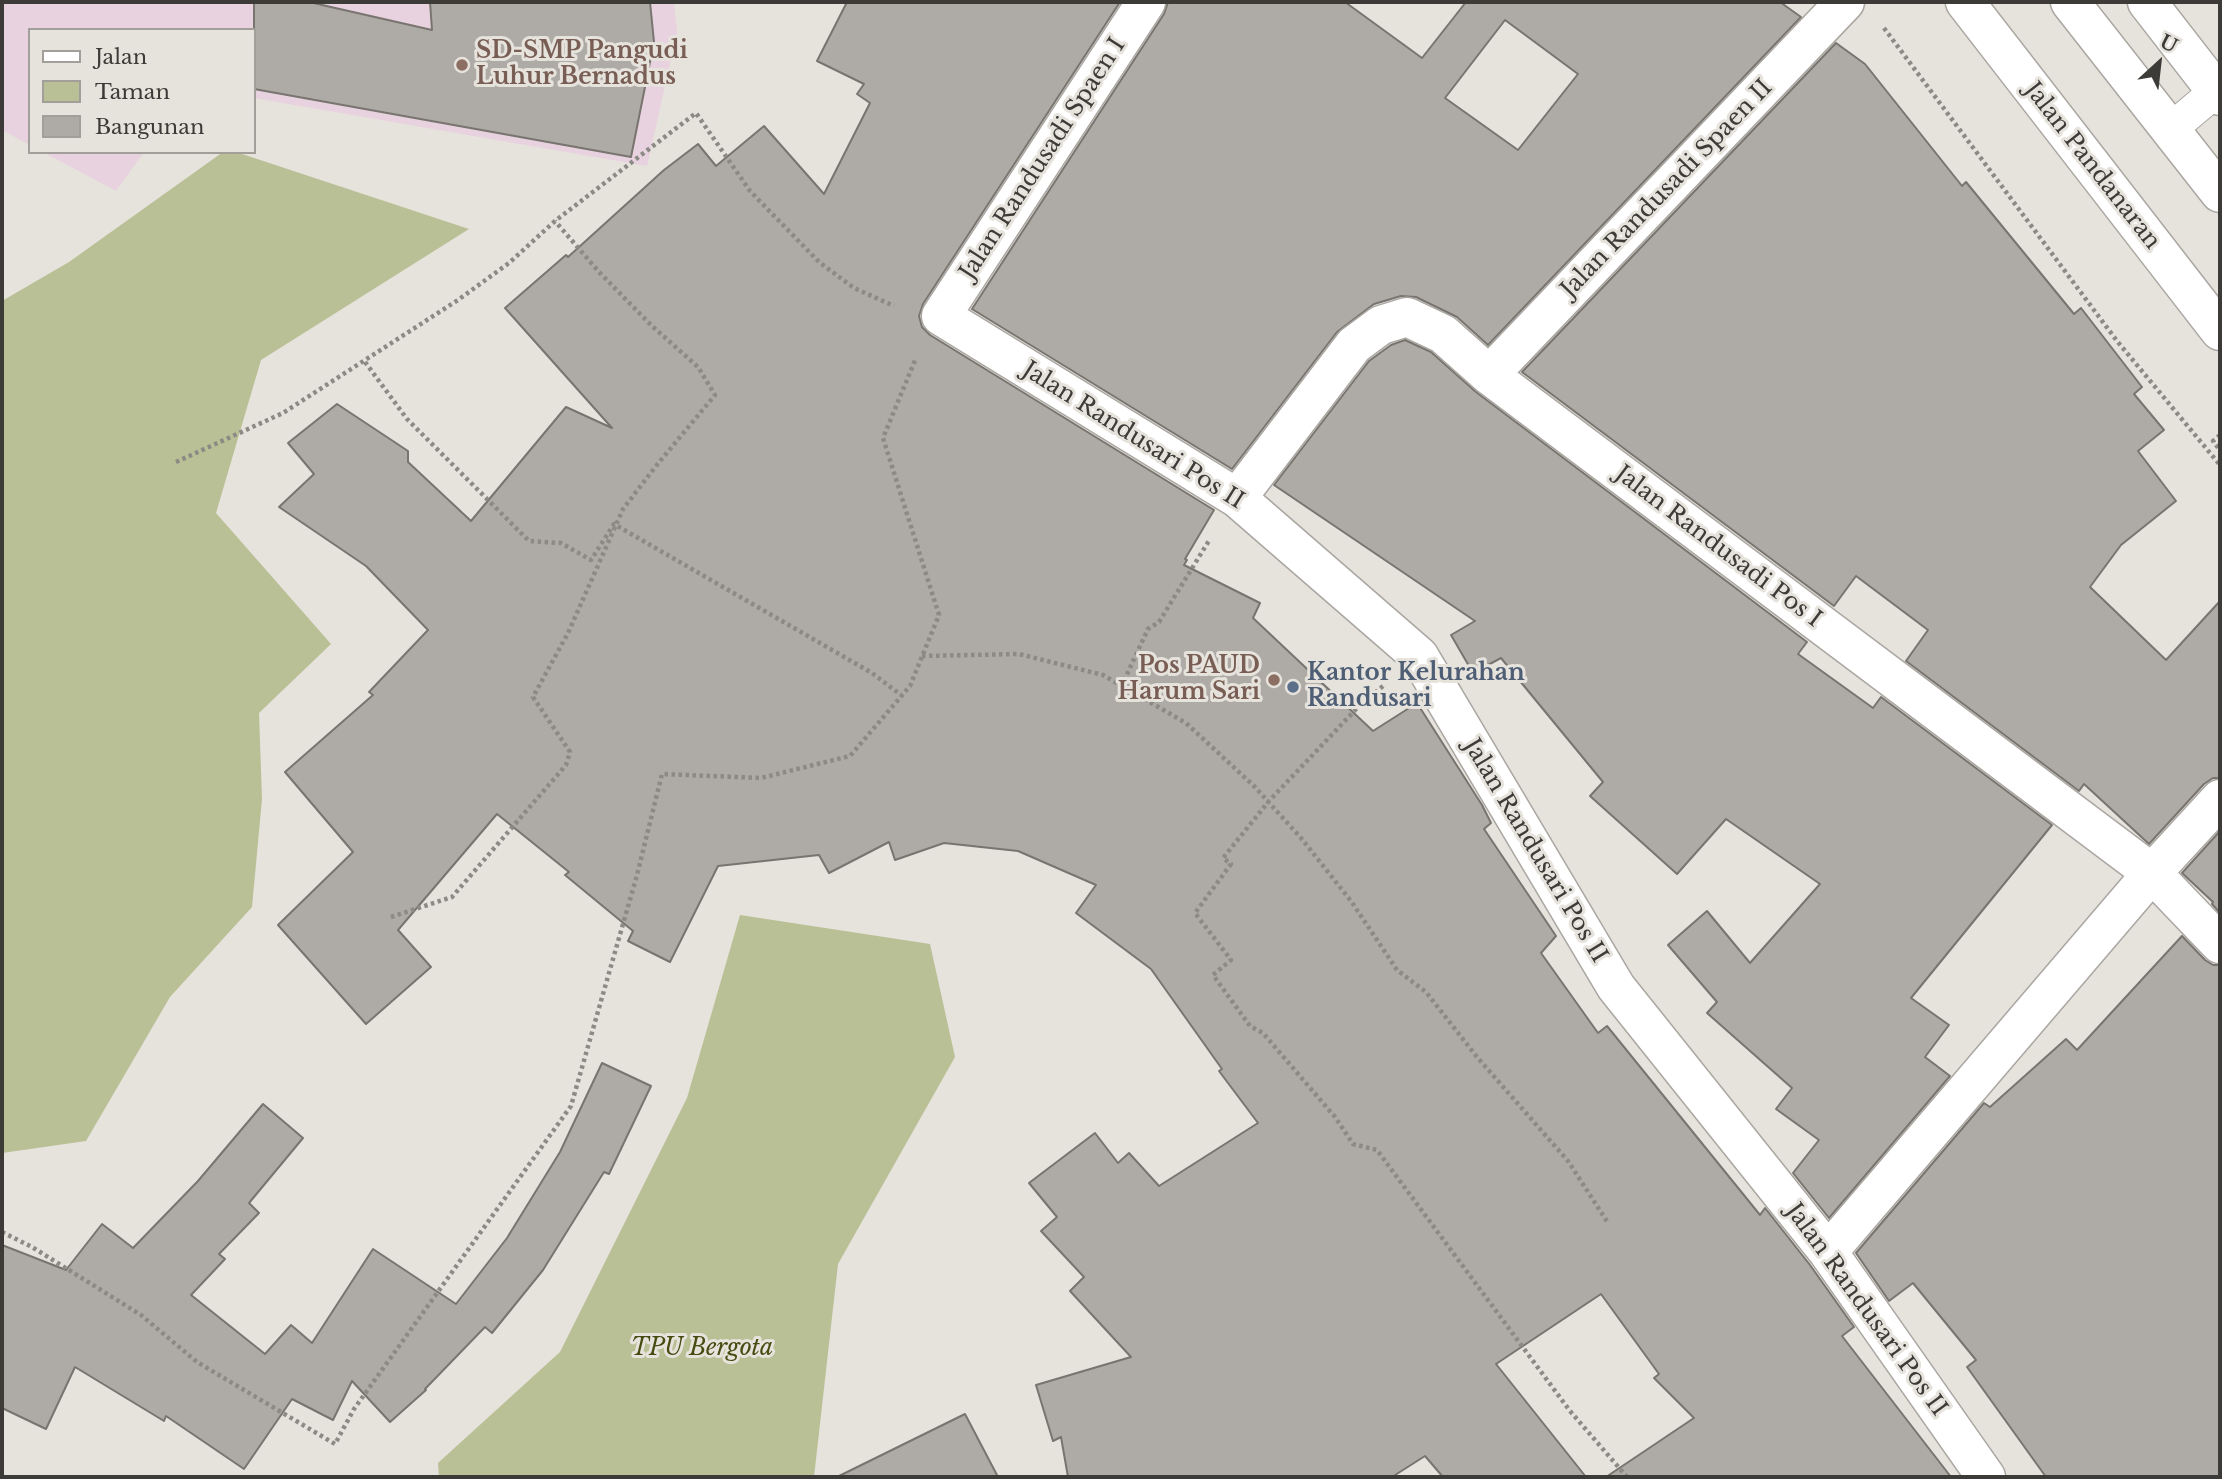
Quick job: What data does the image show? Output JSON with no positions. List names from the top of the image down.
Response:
{
  "streets": {
    "street": [
      "Jalan Randusadi Spaen I",
      "Jalan Pandanaran",
      "Jalan Randusadi Spaen II",
      "Jalan Randusari Pos II",
      "Jalan Randusadi Pos I"
    ]
  },
  "crossings": [
    ["Jalan Randusadi Spaen I", "Jalan Randusari Pos II"],
    ["Jalan Randusadi Spaen II", "Jalan Randusadi Pos I"],
    ["Jalan Randusari Pos II", "Jalan Randusadi Pos I"]
  ],
  "parks": ["TPU Bergota"],
  "places": ["SD-SMP Pangudi Luhur Bernadus", "Pos PAUD Harum Sari", "Kantor Kelurahan Randusari"],
  "legend": ["Jalan", "Taman", "Bangunan"],
  "north": "top right"
}
